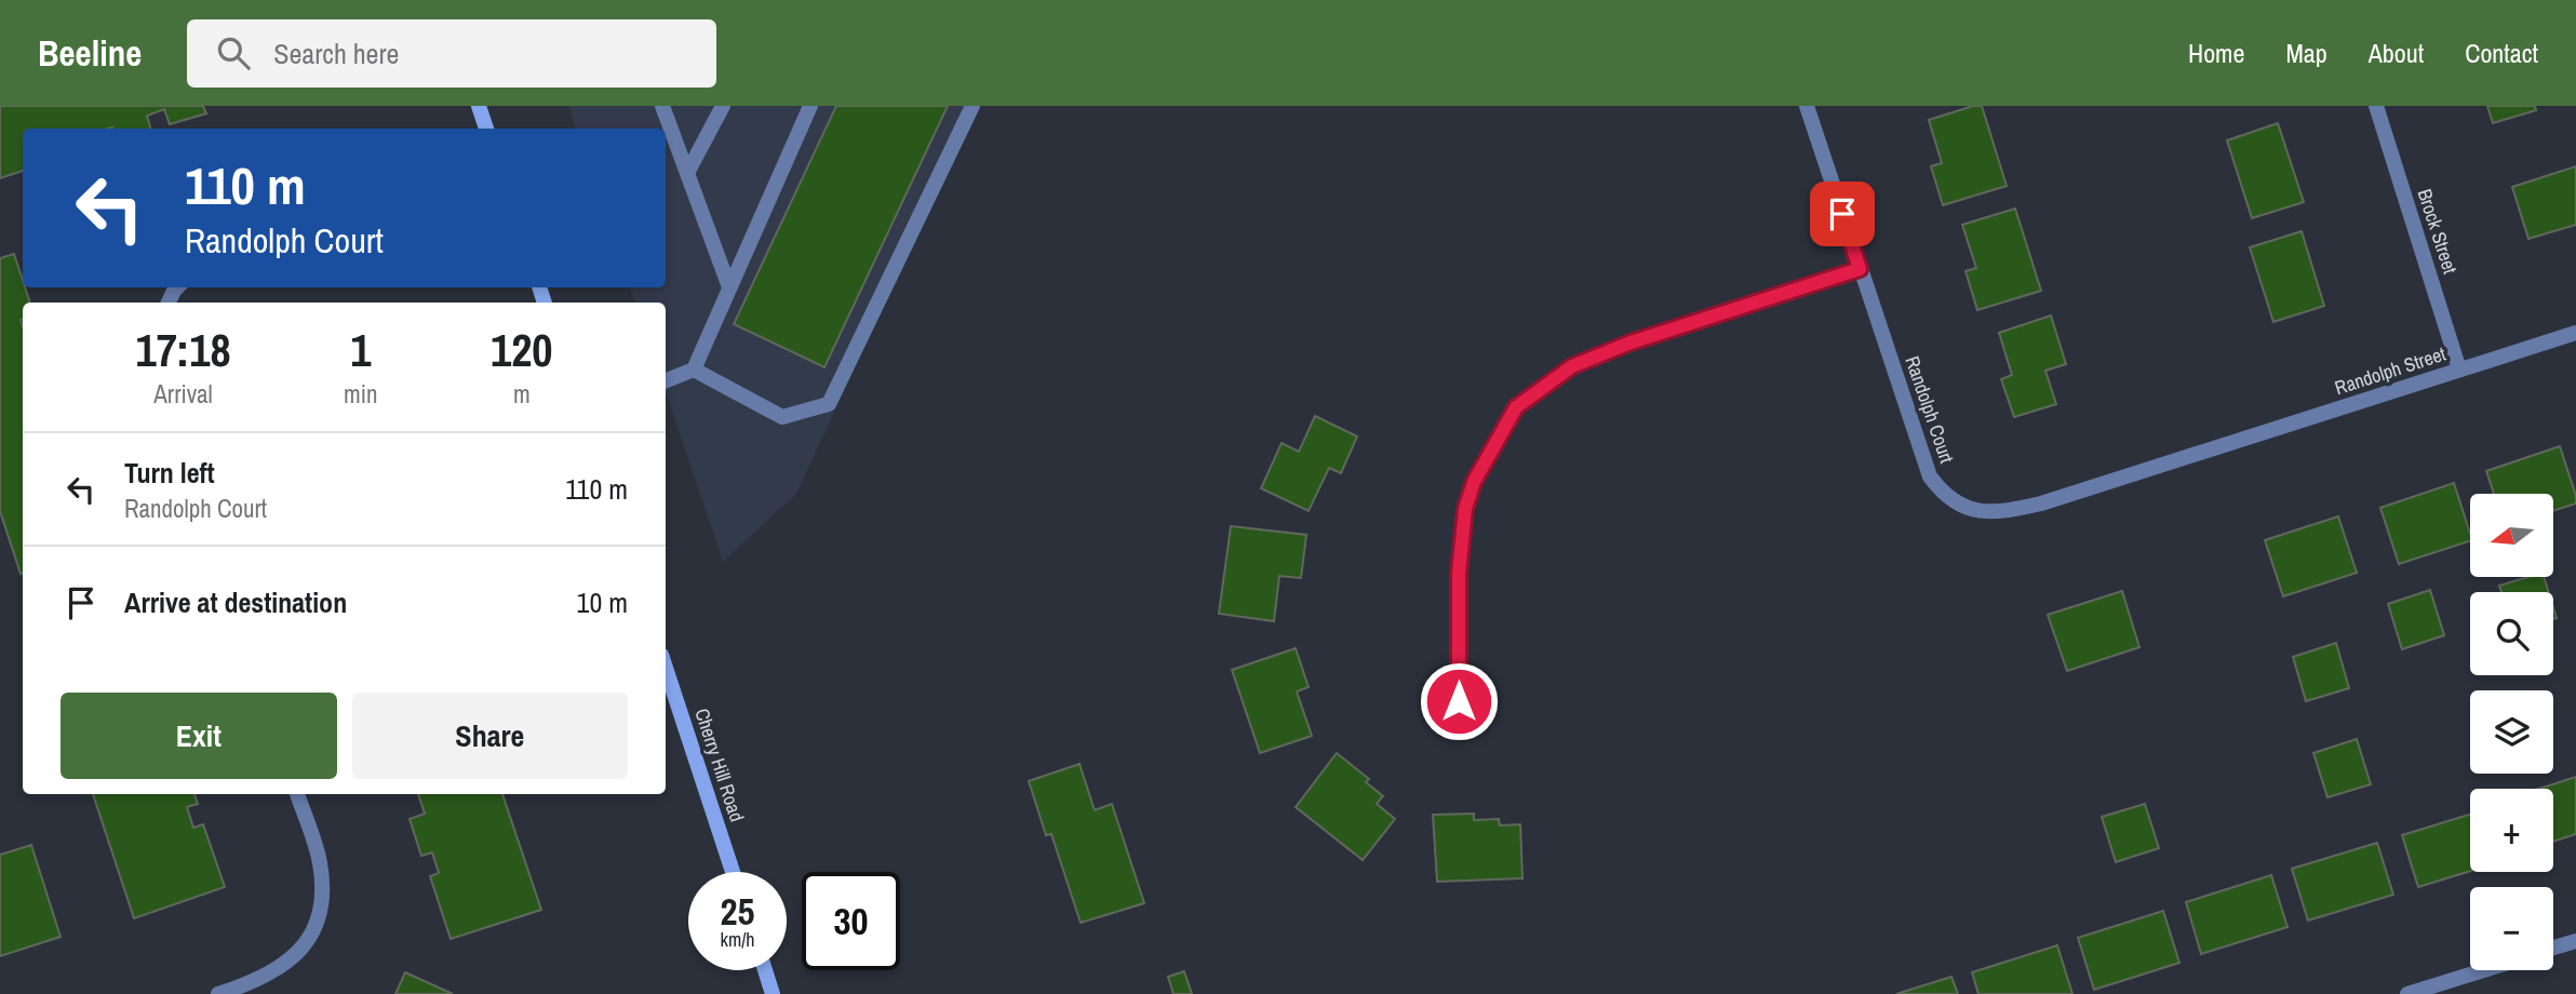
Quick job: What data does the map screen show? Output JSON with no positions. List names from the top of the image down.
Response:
{
  "streets": {
    "main road": ["Cherry Hill Road"],
    "street": ["Brock Street", "Randolph Street", "Randolph Court"]
  },
  "crossings": [
    ["Brock Street", "Randolph Street"],
    ["Randolph Street", "Randolph Court"]
  ],
  "north": "left",
  "page": {
    "header": "Beeline",
    "search": "Search here",
    "nav": [
      "Home",
      "Map",
      "About",
      "Contact"
    ],
    "turn": ["110 m", "Randolph Court"],
    "eta": [
      "17:18",
      "Arrival",
      "1",
      "min",
      "120",
      "m"
    ],
    "list": [
      {
        "name": "Turn left",
        "note": "Randolph Court",
        "value": "110 m"
      },
      {
        "name": "Arrive at destination",
        "value": "10 m"
      }
    ],
    "map_buttons": ["+", "−"],
    "buttons": ["Exit", "Share"],
    "speed": "25 km/h",
    "limit": "30"
  }
}
